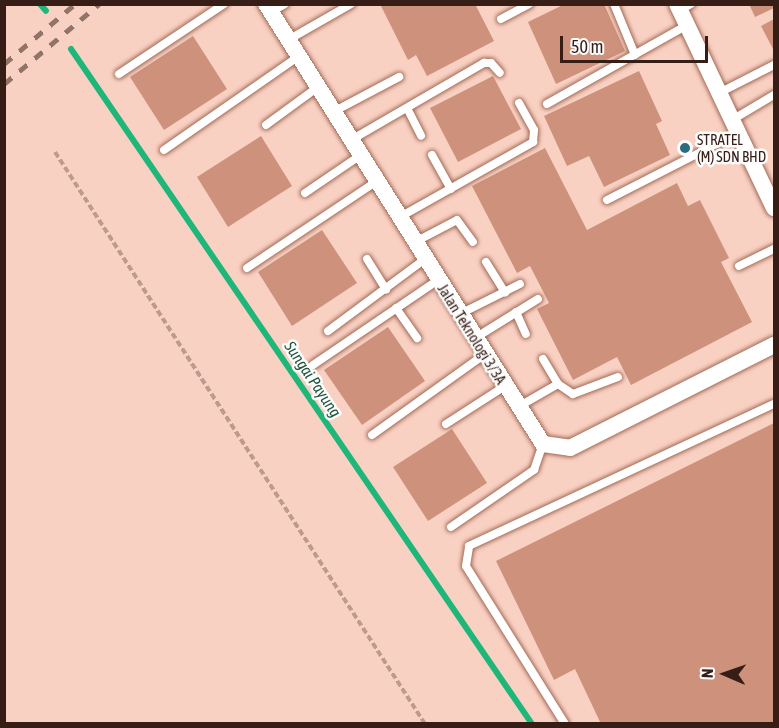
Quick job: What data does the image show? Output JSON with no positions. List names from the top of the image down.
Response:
{
  "streets": {
    "street": ["Jalan Teknologi 3/3A"]
  },
  "water": ["Sungai Payung"],
  "places": ["STRATEL (M) SDN BHD"],
  "scale_bar": "50 m",
  "north": "left"
}
